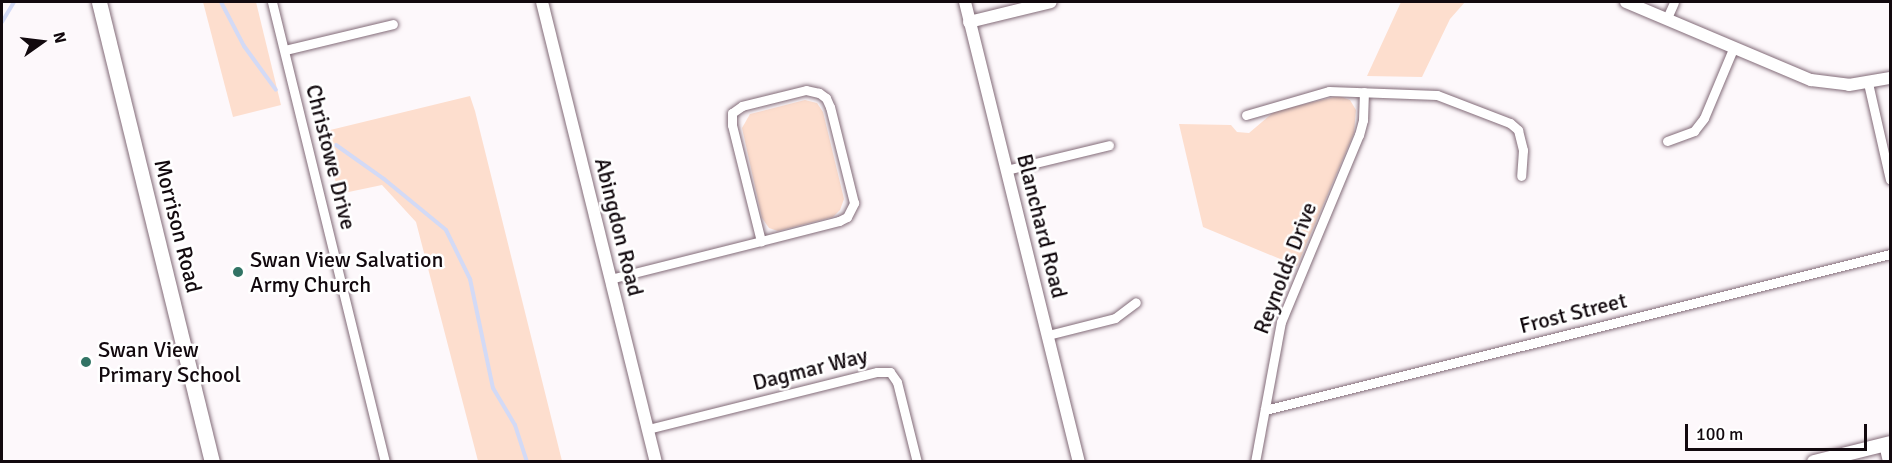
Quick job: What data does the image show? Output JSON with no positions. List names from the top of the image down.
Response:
{
  "streets": {
    "main road": ["Morrison Road"],
    "street": [
      "Christowe Drive",
      "Blanchard Road",
      "Abingdon Road",
      "Reynolds Drive",
      "Frost Street",
      "Dagmar Way"
    ]
  },
  "crossings": [
    ["Abingdon Road", "Dagmar Way"],
    ["Reynolds Drive", "Frost Street"]
  ],
  "places": ["Swan View Salvation Army Church", "Swan View Primary School"],
  "scale_bar": "100 m",
  "north": "right"
}
